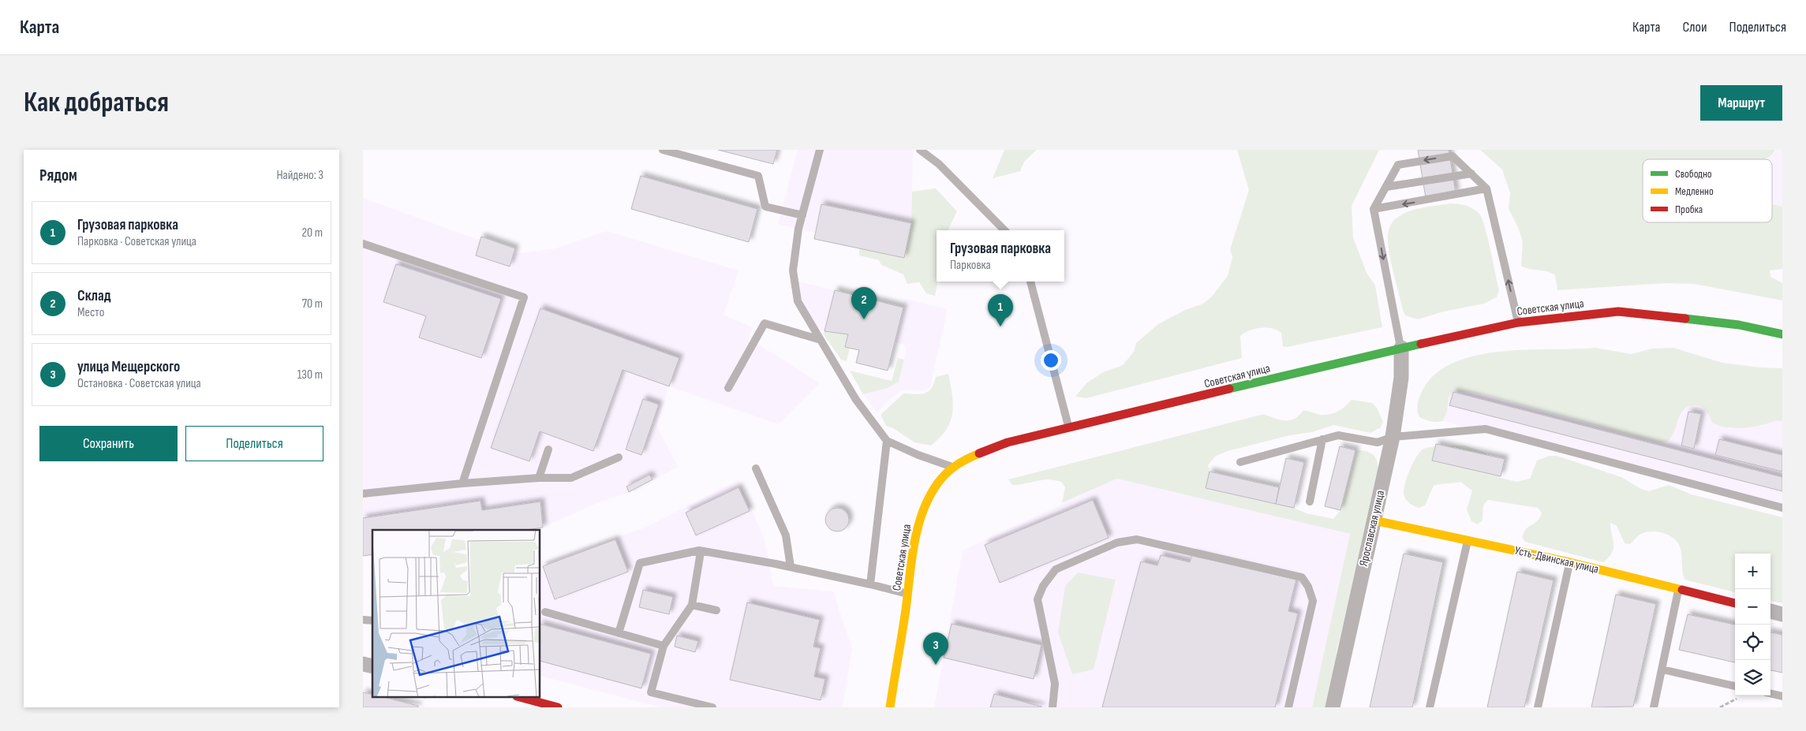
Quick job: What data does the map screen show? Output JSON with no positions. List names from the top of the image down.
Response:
{
  "streets": {
    "main road": ["Советская улица", "Усть-Двинская улица"],
    "street": ["Ярославская улица"]
  },
  "crossings": [
    ["Советская улица", "Ярославская улица"],
    ["Ярославская улица", "Усть-Двинская улица"]
  ],
  "legend": ["Свободно", "Медленно", "Пробка"],
  "page": {
    "header": "Карта",
    "nav": ["Карта", "Слои", "Поделиться"],
    "buttons": [
      "Маршрут",
      ["Сохранить", "Поделиться"]
    ],
    "title": "Как добраться",
    "heading": ["Рядом", "Найдено: 3"],
    "list": [
      {
        "mark": "1",
        "name": "Грузовая парковка",
        "note": "Парковка · Советская улица",
        "value": "20 m"
      },
      {
        "mark": "2",
        "name": "Склад",
        "note": "Место",
        "value": "70 m"
      },
      {
        "mark": "3",
        "name": "улица Мещерского",
        "note": "Остановка · Советская улица",
        "value": "130 m"
      }
    ],
    "popup": ["Грузовая парковка", "Парковка"],
    "pins": ["2", "1", "3"],
    "map_buttons": ["+", "−"]
  }
}
